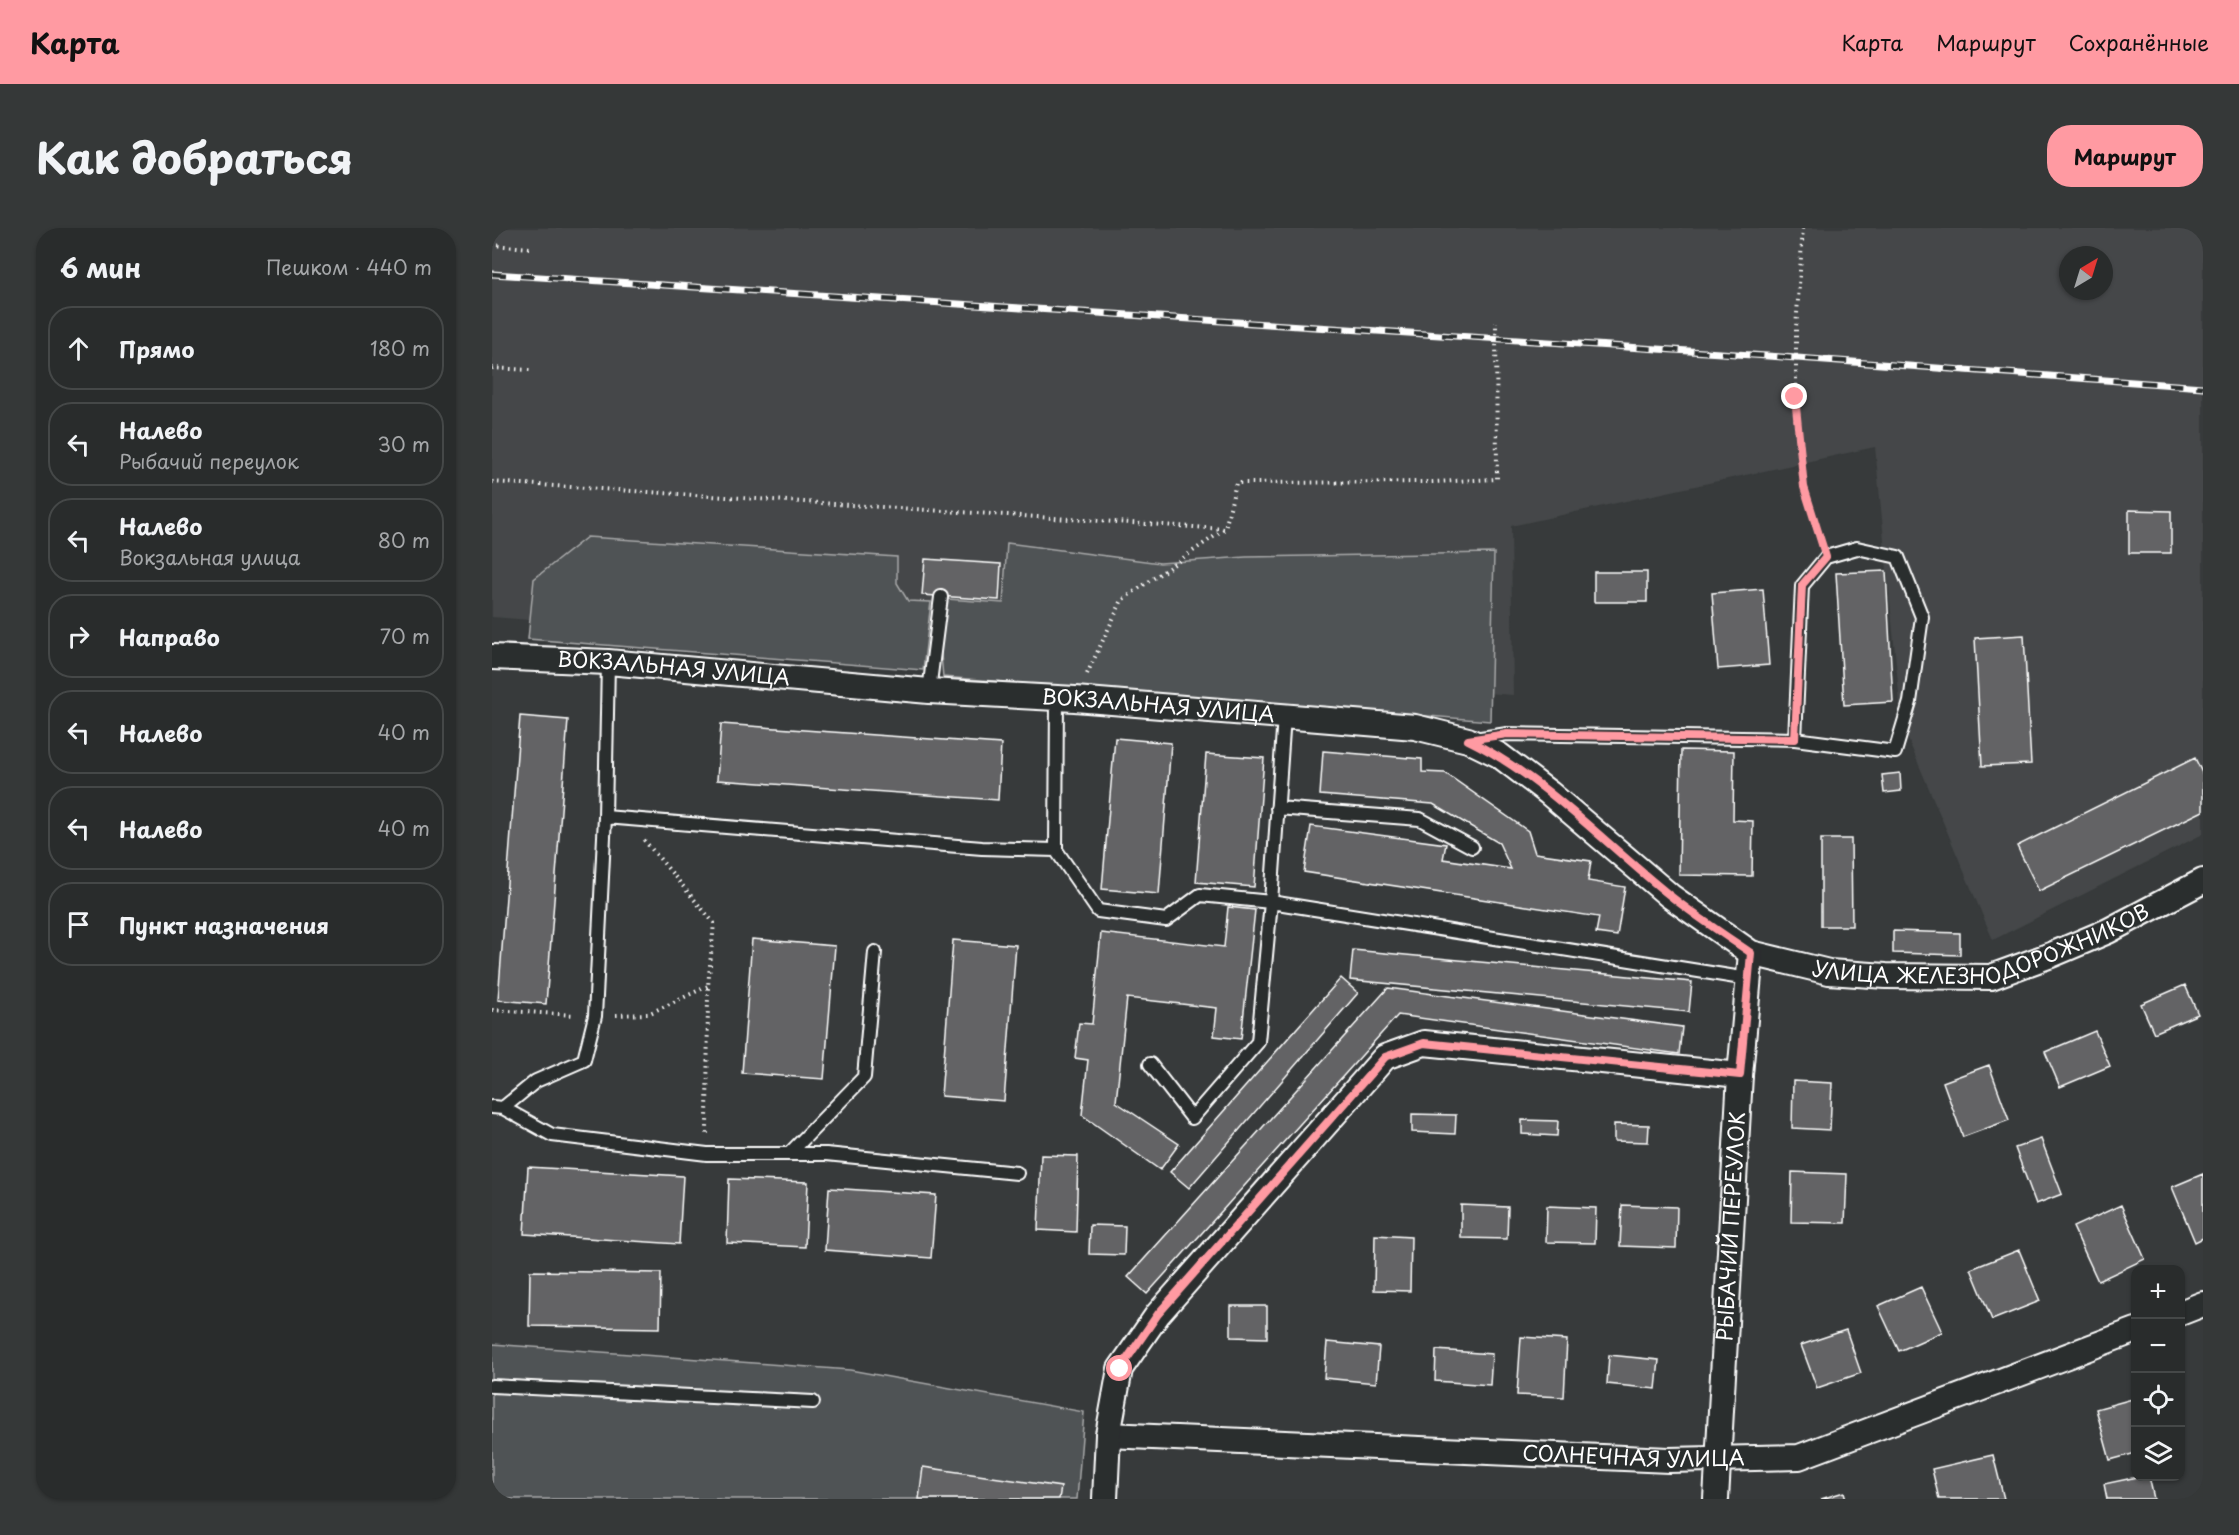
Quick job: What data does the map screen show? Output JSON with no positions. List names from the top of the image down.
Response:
{
  "streets": {
    "street": [
      "ВОКЗАЛЬНАЯ УЛИЦА",
      "УЛИЦА ЖЕЛЕЗНОДОРОЖНИКОВ",
      "РЫБАЧИЙ ПЕРЕУЛОК",
      "СОЛНЕЧНАЯ УЛИЦА"
    ]
  },
  "crossings": [
    ["ВОКЗАЛЬНАЯ УЛИЦА", "УЛИЦА ЖЕЛЕЗНОДОРОЖНИКОВ"],
    ["ВОКЗАЛЬНАЯ УЛИЦА", "РЫБАЧИЙ ПЕРЕУЛОК"],
    ["УЛИЦА ЖЕЛЕЗНОДОРОЖНИКОВ", "РЫБАЧИЙ ПЕРЕУЛОК"],
    ["РЫБАЧИЙ ПЕРЕУЛОК", "СОЛНЕЧНАЯ УЛИЦА"]
  ],
  "north": "top right",
  "page": {
    "header": "Карта",
    "nav": ["Карта", "Маршрут", "Сохранённые"],
    "title": "Как добраться",
    "buttons": "Маршрут",
    "heading": ["6 мин", "Пешком · 440 m"],
    "list": [
      ["Прямо", "180 m"],
      ["Налево", "Рыбачий переулок", "30 m"],
      ["Налево", "Вокзальная улица", "80 m"],
      ["Направо", "70 m"],
      ["Налево", "40 m"],
      ["Налево", "40 m"],
      "Пункт назначения"
    ],
    "map_buttons": ["+", "−"]
  }
}
